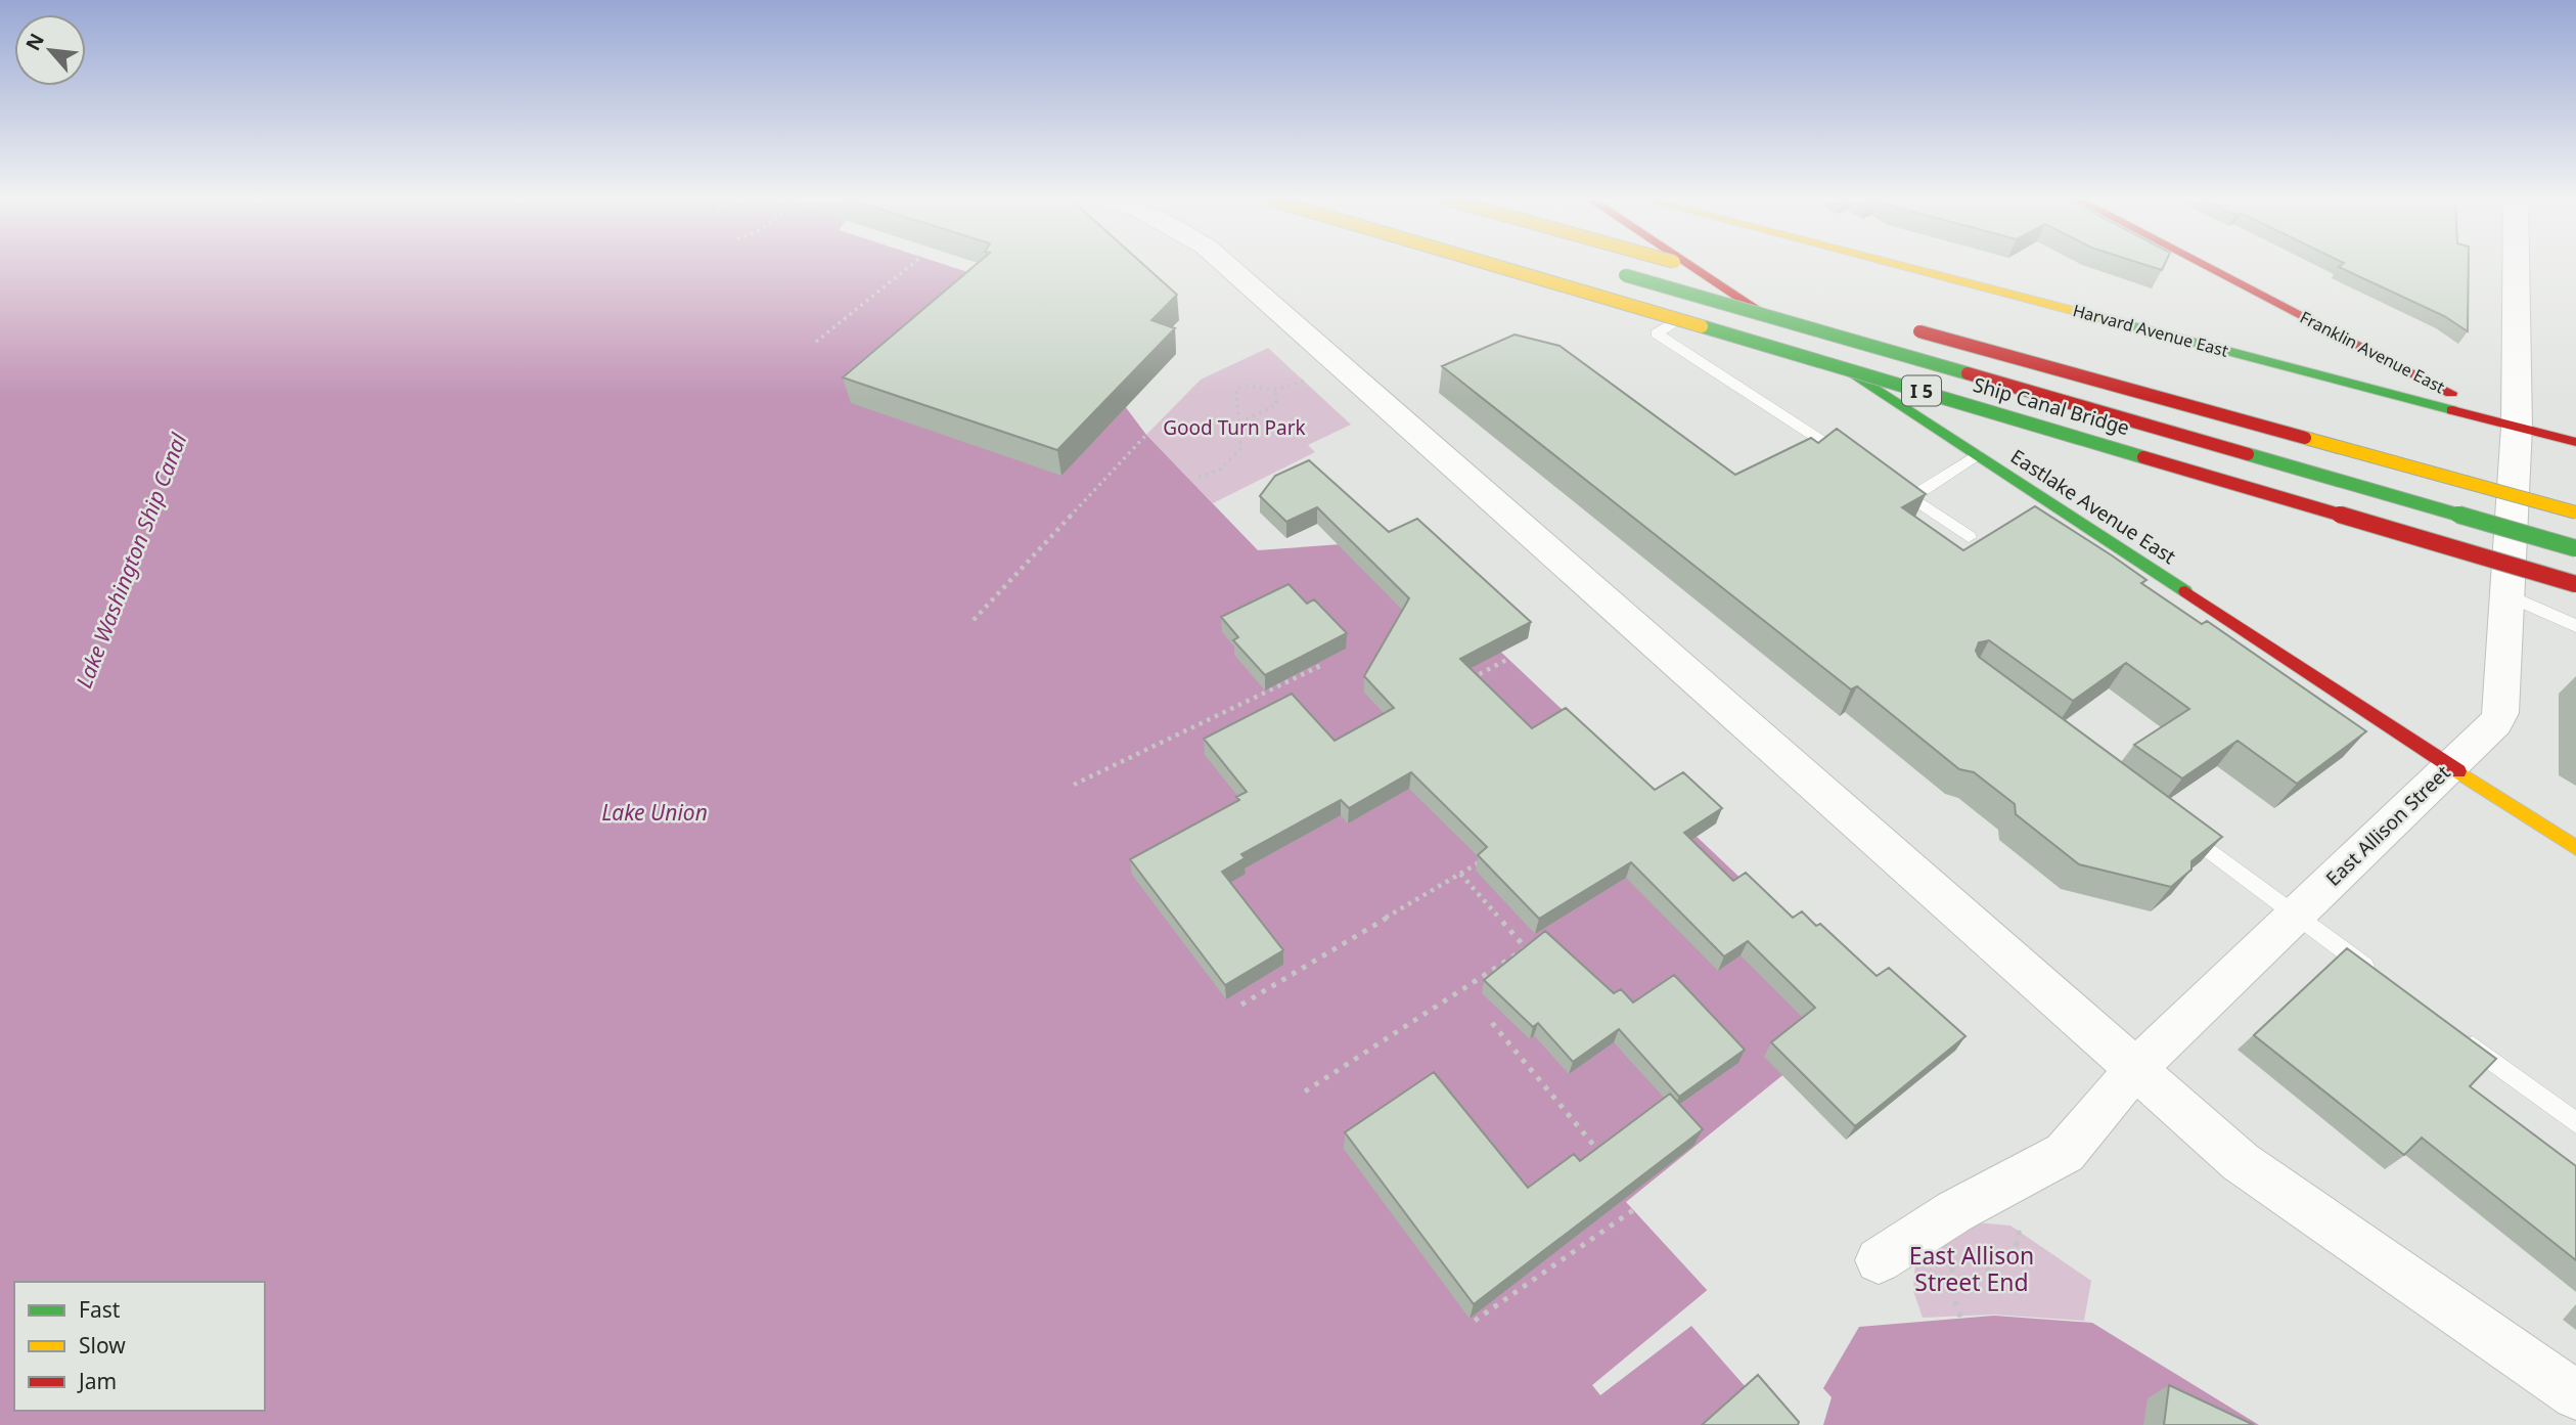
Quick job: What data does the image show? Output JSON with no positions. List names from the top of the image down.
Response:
{
  "streets": {
    "main road": [
      "Harvard Avenue East",
      "Franklin Avenue East",
      "I 5",
      "Ship Canal Bridge",
      "Eastlake Avenue East"
    ],
    "street": ["East Allison Street"]
  },
  "crossings": [
    ["Harvard Avenue East", "Franklin Avenue East"],
    ["Harvard Avenue East", "East Allison Street"],
    ["Franklin Avenue East", "East Allison Street"],
    ["Eastlake Avenue East", "East Allison Street"]
  ],
  "water": ["Lake Washington Ship Canal", "Lake Union"],
  "parks": ["Good Turn Park", "East Allison Street End"],
  "legend": ["Fast", "Slow", "Jam"],
  "north": "top left"
}
